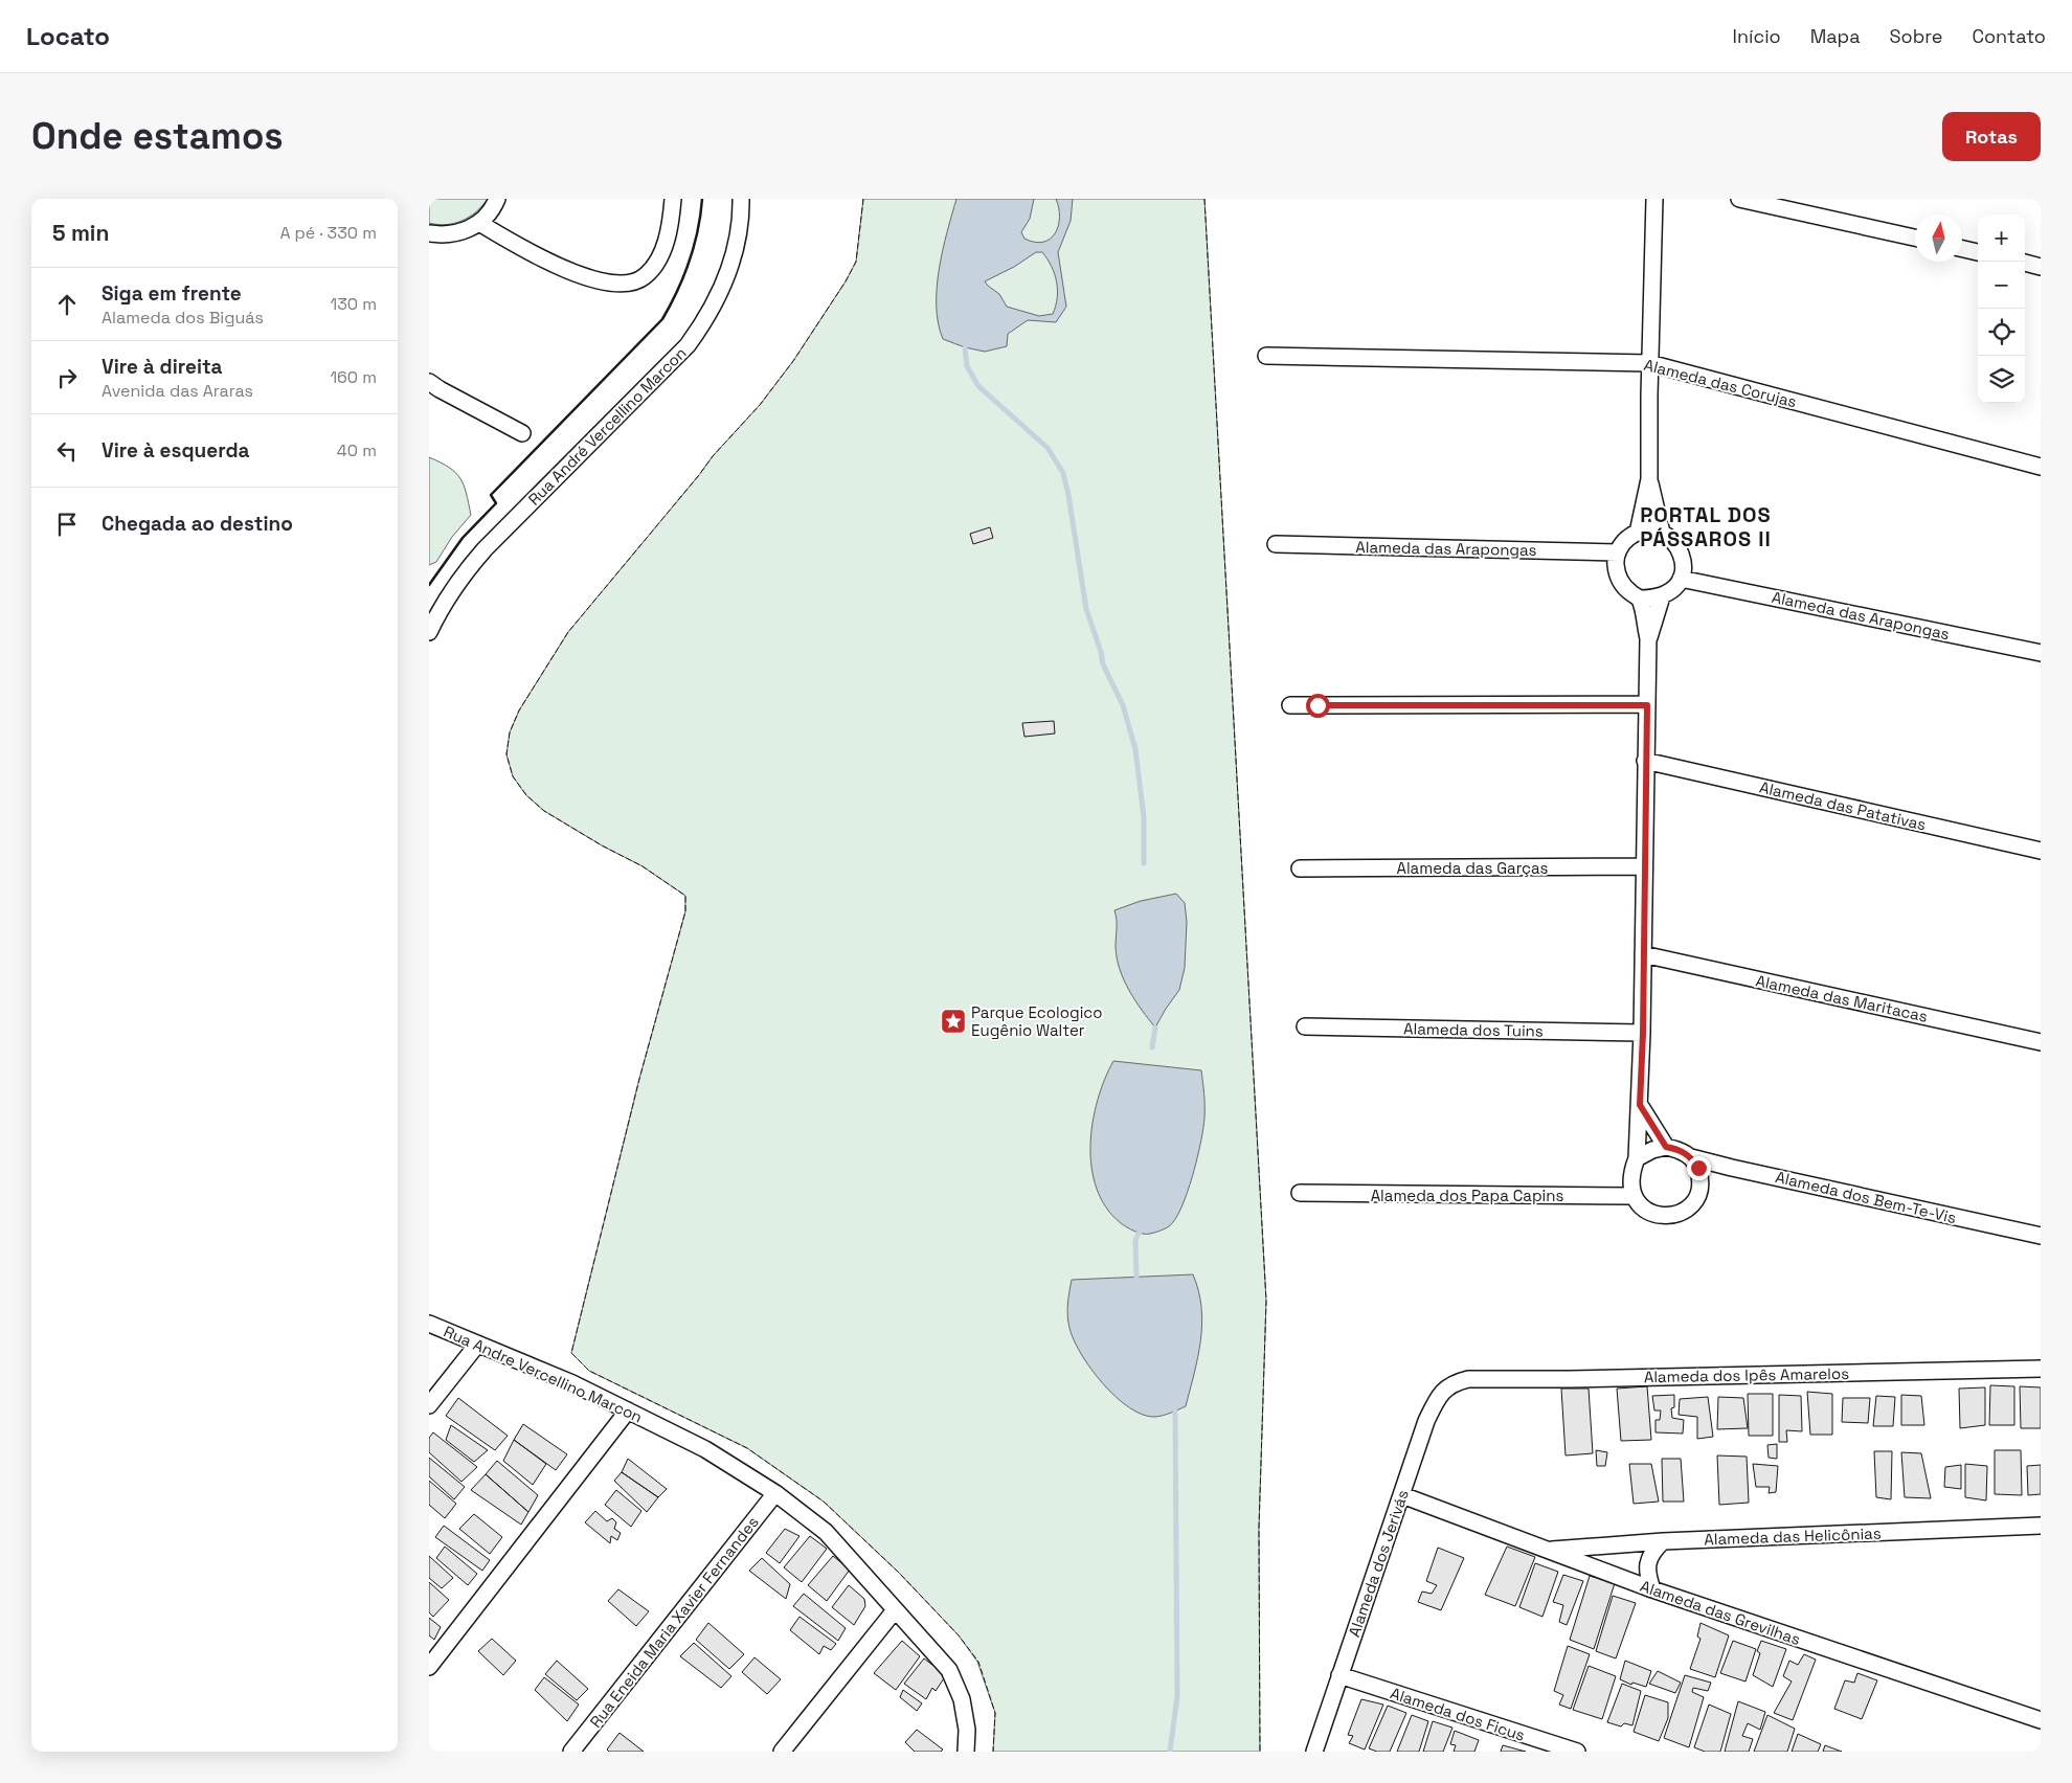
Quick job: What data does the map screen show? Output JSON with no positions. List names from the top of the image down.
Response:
{
  "streets": {
    "street": [
      "Alameda das Corujas",
      "Rua André Vercellino Marcon",
      "Alameda das Arapongas",
      "Alameda das Patativas",
      "Alameda das Garças",
      "Alameda das Maritacas",
      "Alameda dos Tuins",
      "Alameda dos Papa Capins",
      "Alameda dos Bem-Te-Vis",
      "Rua Andre Vercellino Marcon",
      "Alameda dos Ipês Amarelos",
      "Alameda das Helicônias",
      "Alameda dos Jerivás",
      "Alameda das Grevilhas",
      "Rua Eneida Maria Xavier Fernandes",
      "Alameda dos Ficus"
    ]
  },
  "crossings": [
    ["Alameda dos Papa Capins", "Alameda dos Bem-Te-Vis"],
    ["Rua Andre Vercellino Marcon", "Rua Eneida Maria Xavier Fernandes"],
    ["Alameda dos Ipês Amarelos", "Alameda dos Jerivás"],
    ["Alameda das Helicônias", "Alameda das Grevilhas"],
    ["Alameda dos Jerivás", "Alameda das Grevilhas"],
    ["Alameda dos Jerivás", "Alameda dos Ficus"]
  ],
  "districts": ["PORTAL DOS PÁSSAROS II"],
  "places": {
    "place": ["Parque Ecologico Eugênio Walter"]
  },
  "north": "top",
  "page": {
    "header": "Locato",
    "nav": [
      "Início",
      "Mapa",
      "Sobre",
      "Contato"
    ],
    "buttons": "Rotas",
    "title": "Onde estamos",
    "heading": ["5 min", "A pé · 330 m"],
    "map_buttons": ["+", "−"],
    "list": [
      ["Siga em frente", "Alameda dos Biguás", "130 m"],
      ["Vire à direita", "Avenida das Araras", "160 m"],
      ["Vire à esquerda", "40 m"],
      "Chegada ao destino"
    ]
  }
}
